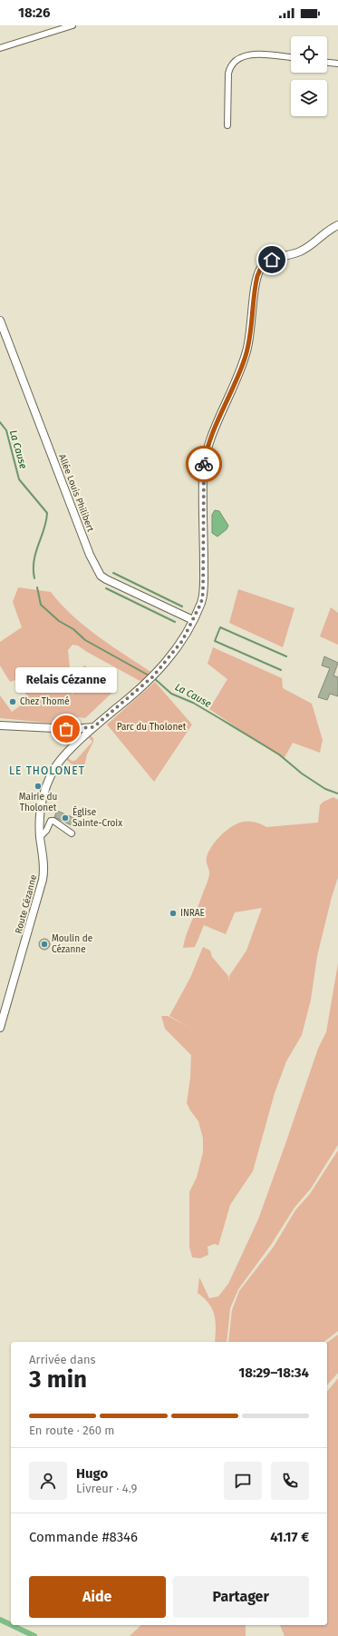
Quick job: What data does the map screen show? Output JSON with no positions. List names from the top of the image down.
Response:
{
  "streets": {
    "street": ["Allée Louis Philibert", "Route Cézanne"]
  },
  "crossings": [
    ["Allée Louis Philibert", "Route Cézanne"]
  ],
  "districts": ["LE THOLONET"],
  "water": ["La Cause"],
  "parks": ["Parc du Tholonet"],
  "places": [
    "Chez Thomé",
    "Relais Cézanne",
    "Mairie du Tholonet",
    "Église Sainte-Croix",
    "INRAE",
    "Moulin de Cézanne"
  ],
  "page": {
    "status": "18:26",
    "bubble": "Relais Cézanne",
    "heading": ["3 min", "Arrivée dans", "18:29–18:34"],
    "panel": [
      "Hugo",
      "Livreur · 4.9",
      "Commande #8346",
      "41.17 €"
    ],
    "bar": "En route · 260 m",
    "buttons": ["Aide", "Partager"]
  }
}
